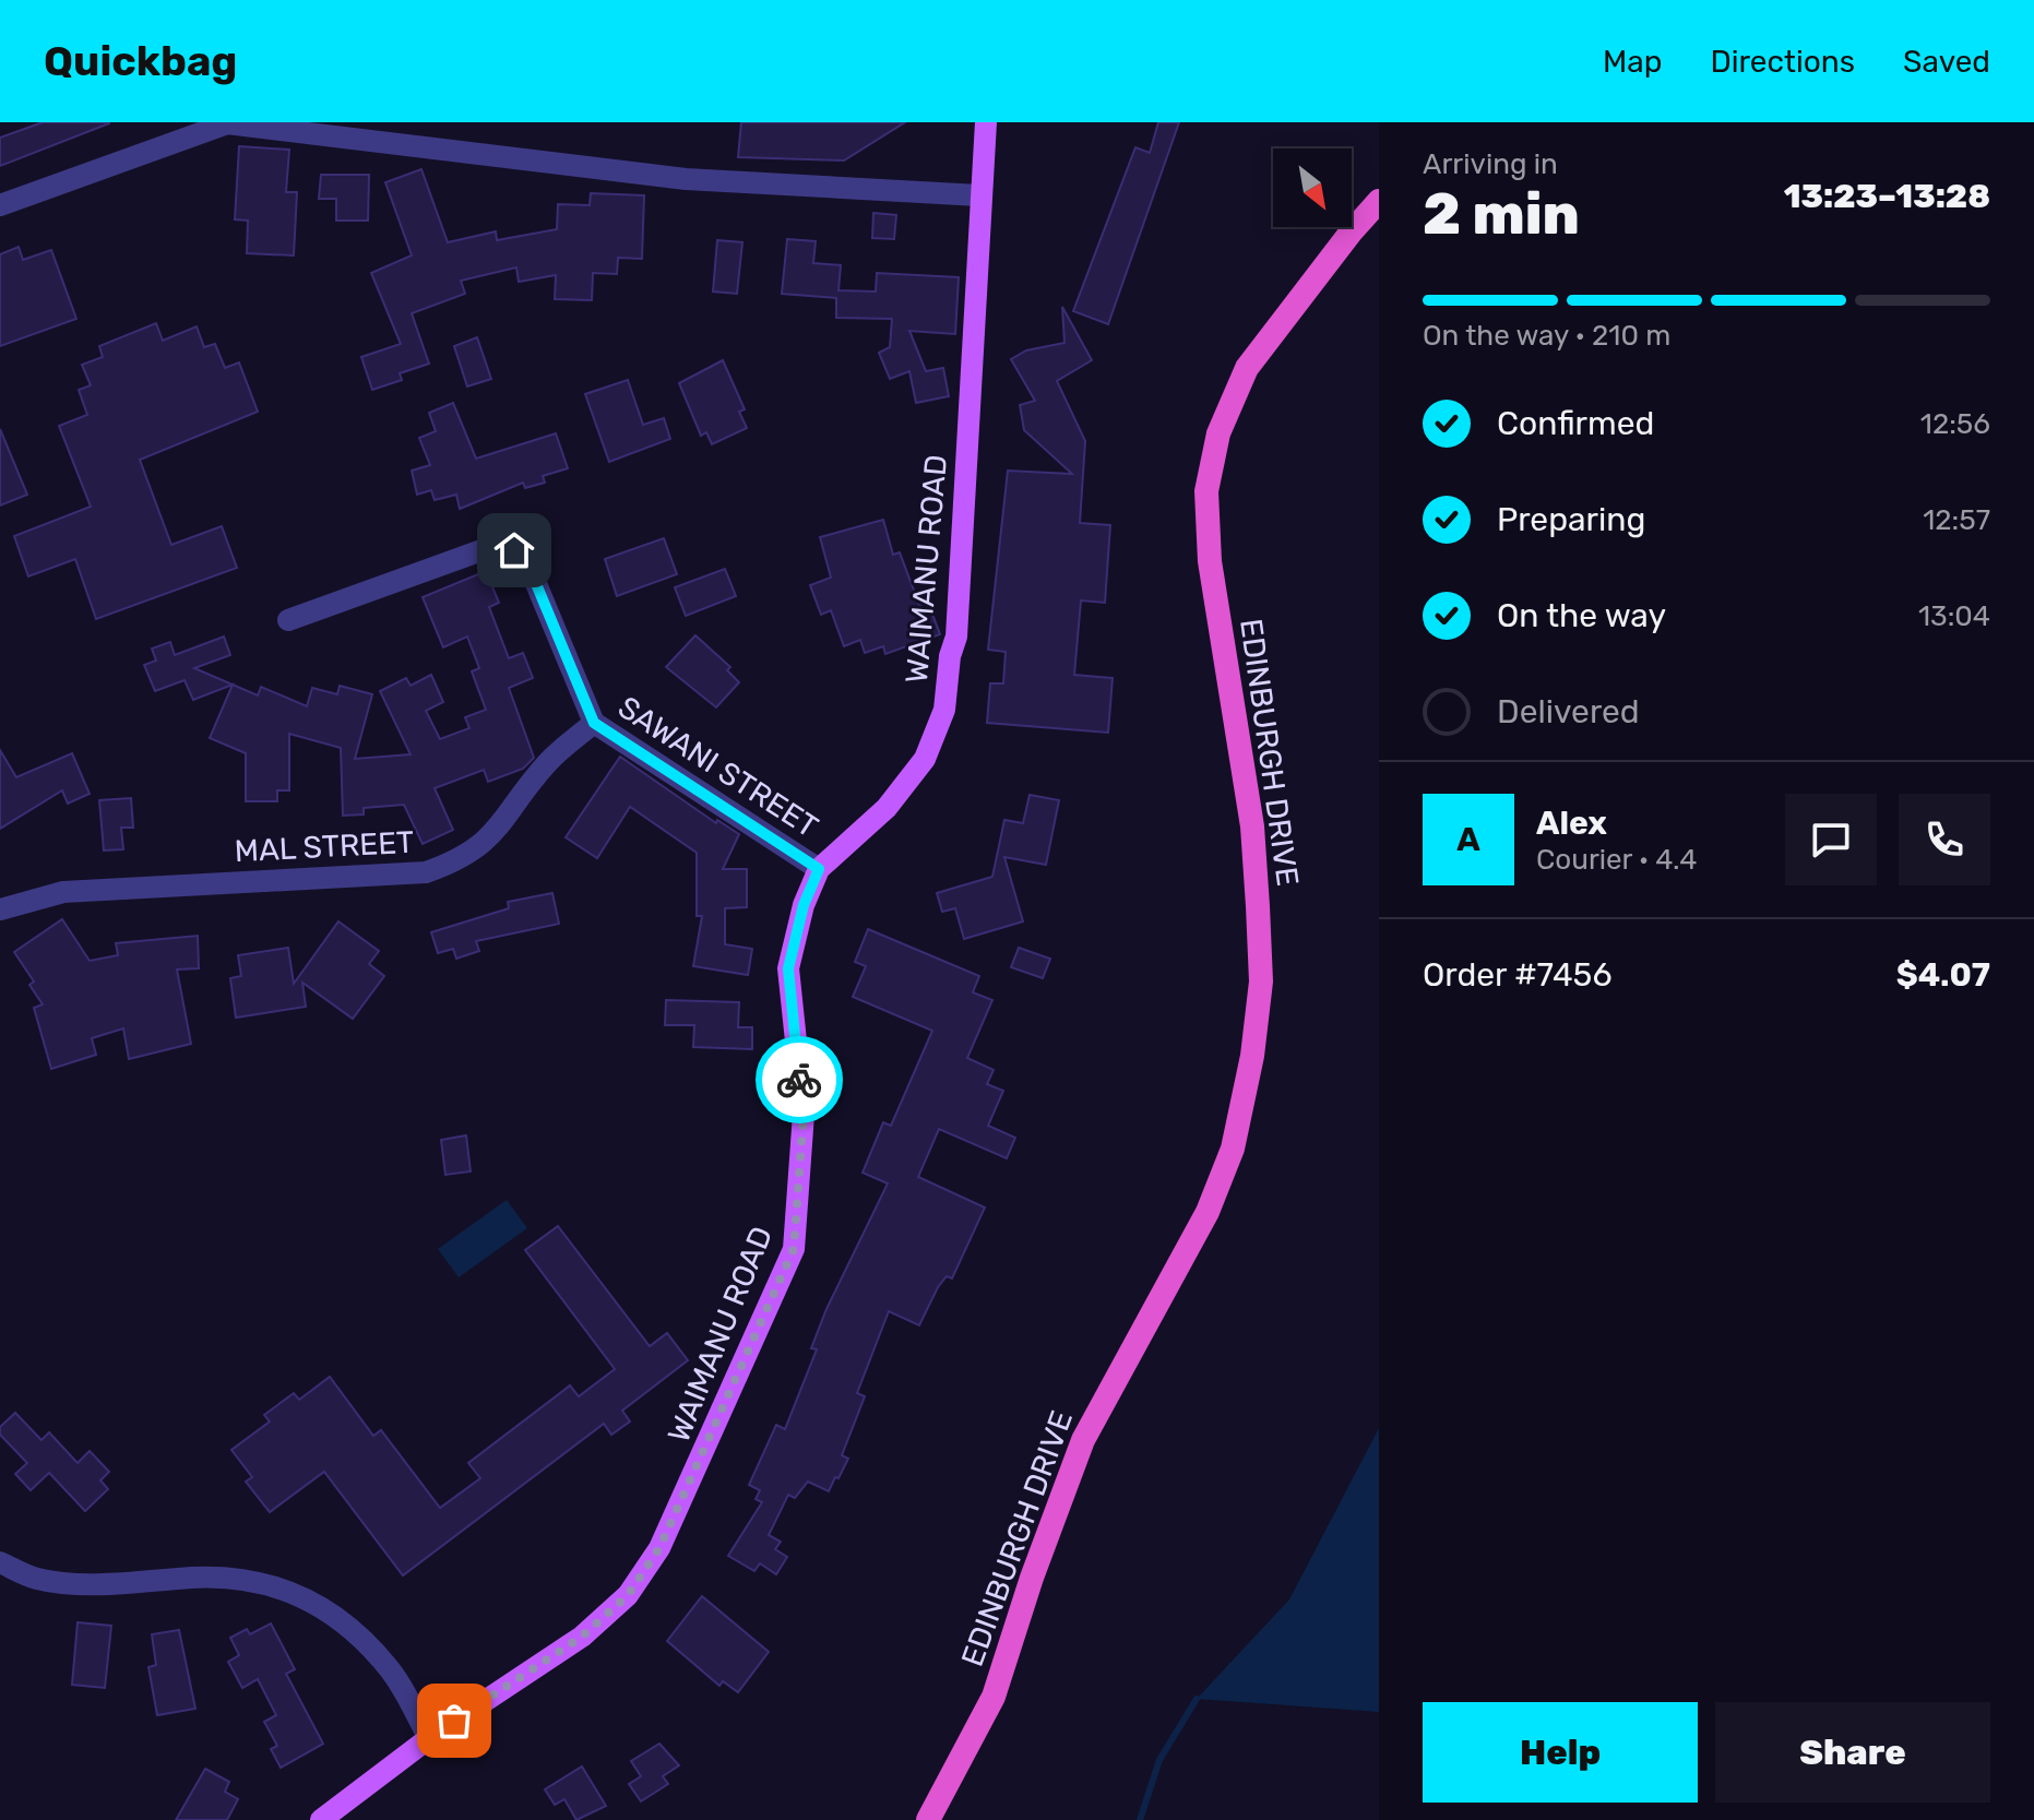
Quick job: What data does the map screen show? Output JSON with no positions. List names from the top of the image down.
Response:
{
  "streets": {
    "highway": ["EDINBURGH DRIVE"],
    "main road": ["WAIMANU ROAD"],
    "street": ["SAWANI STREET", "MAL STREET"]
  },
  "crossings": [
    ["WAIMANU ROAD", "SAWANI STREET"],
    ["SAWANI STREET", "MAL STREET"]
  ],
  "north": "bottom right",
  "page": {
    "header": "Quickbag",
    "nav": ["Map", "Directions", "Saved"],
    "heading": ["2 min", "Arriving in", "13:23–13:28"],
    "panel": [
      "Alex",
      "Courier · 4.4",
      "Order #7456",
      "$4.07"
    ],
    "bar": "On the way · 210 m",
    "list": [
      ["Confirmed", "12:56"],
      ["Preparing", "12:57"],
      ["On the way", "13:04"],
      "Delivered"
    ],
    "round": "A",
    "buttons": ["Help", "Share"]
  }
}
